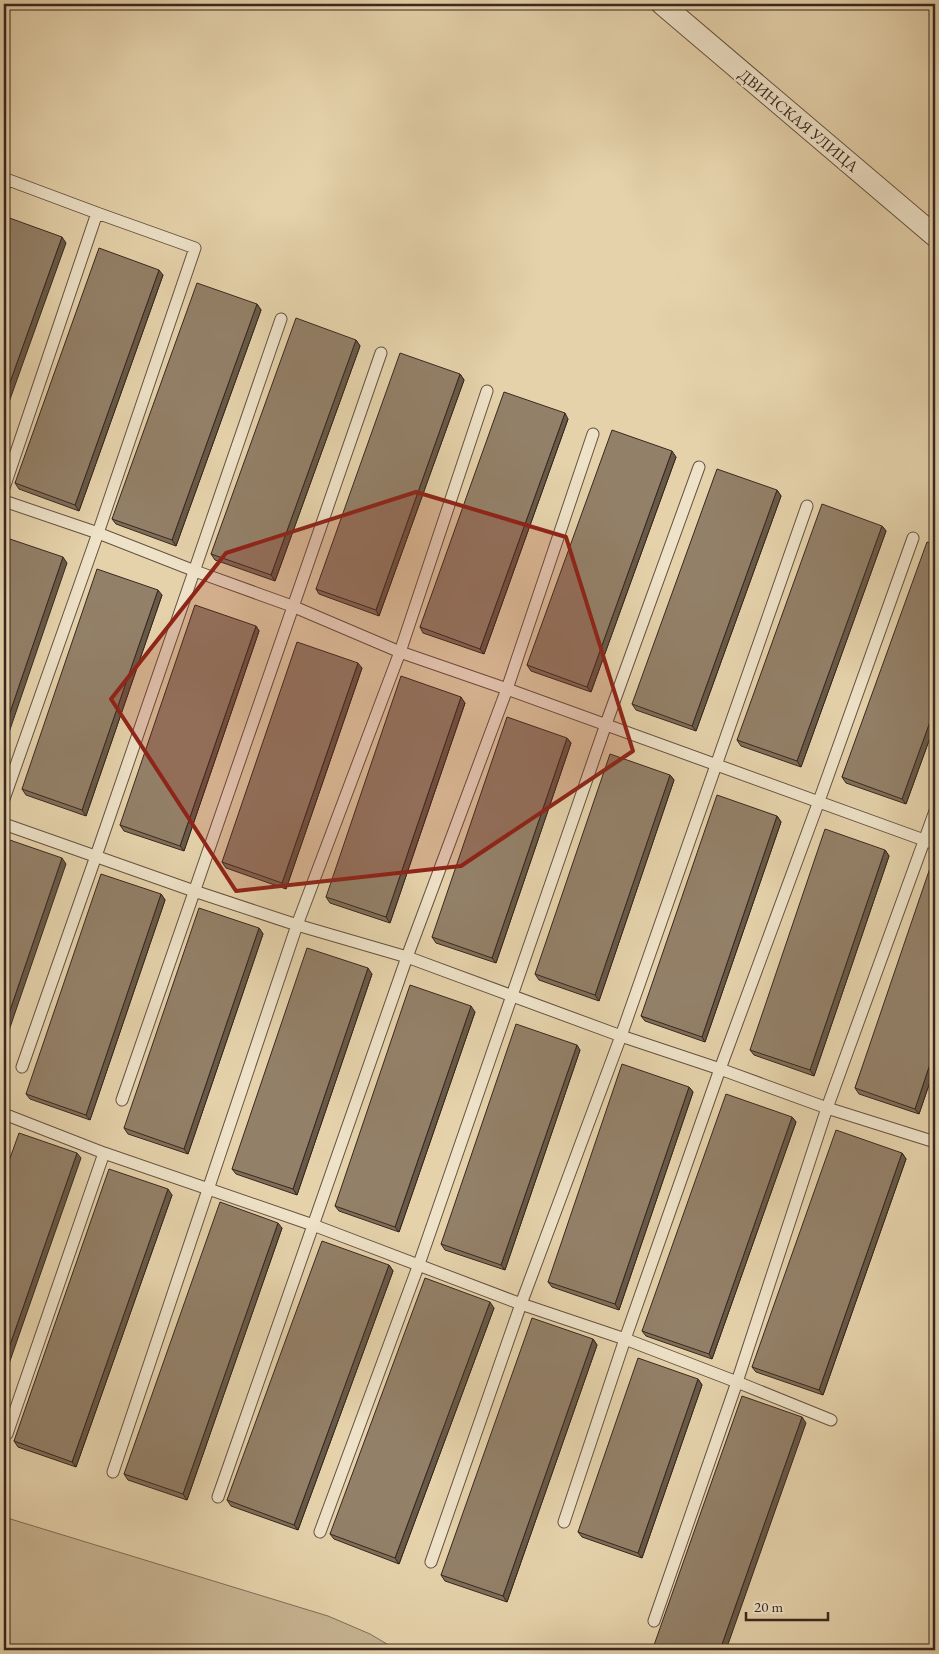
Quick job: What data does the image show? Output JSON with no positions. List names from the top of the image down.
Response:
{
  "streets": {
    "street": ["ДВИНСКАЯ УЛИЦА"]
  },
  "scale_bar": "20 m"
}
